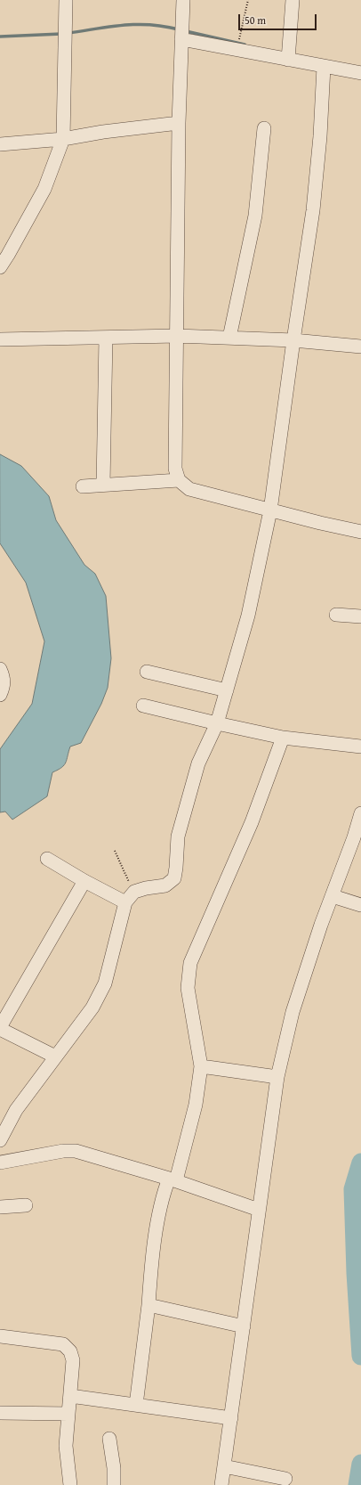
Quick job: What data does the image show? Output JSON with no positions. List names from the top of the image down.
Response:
{
  "scale_bar": "50 m"
}
